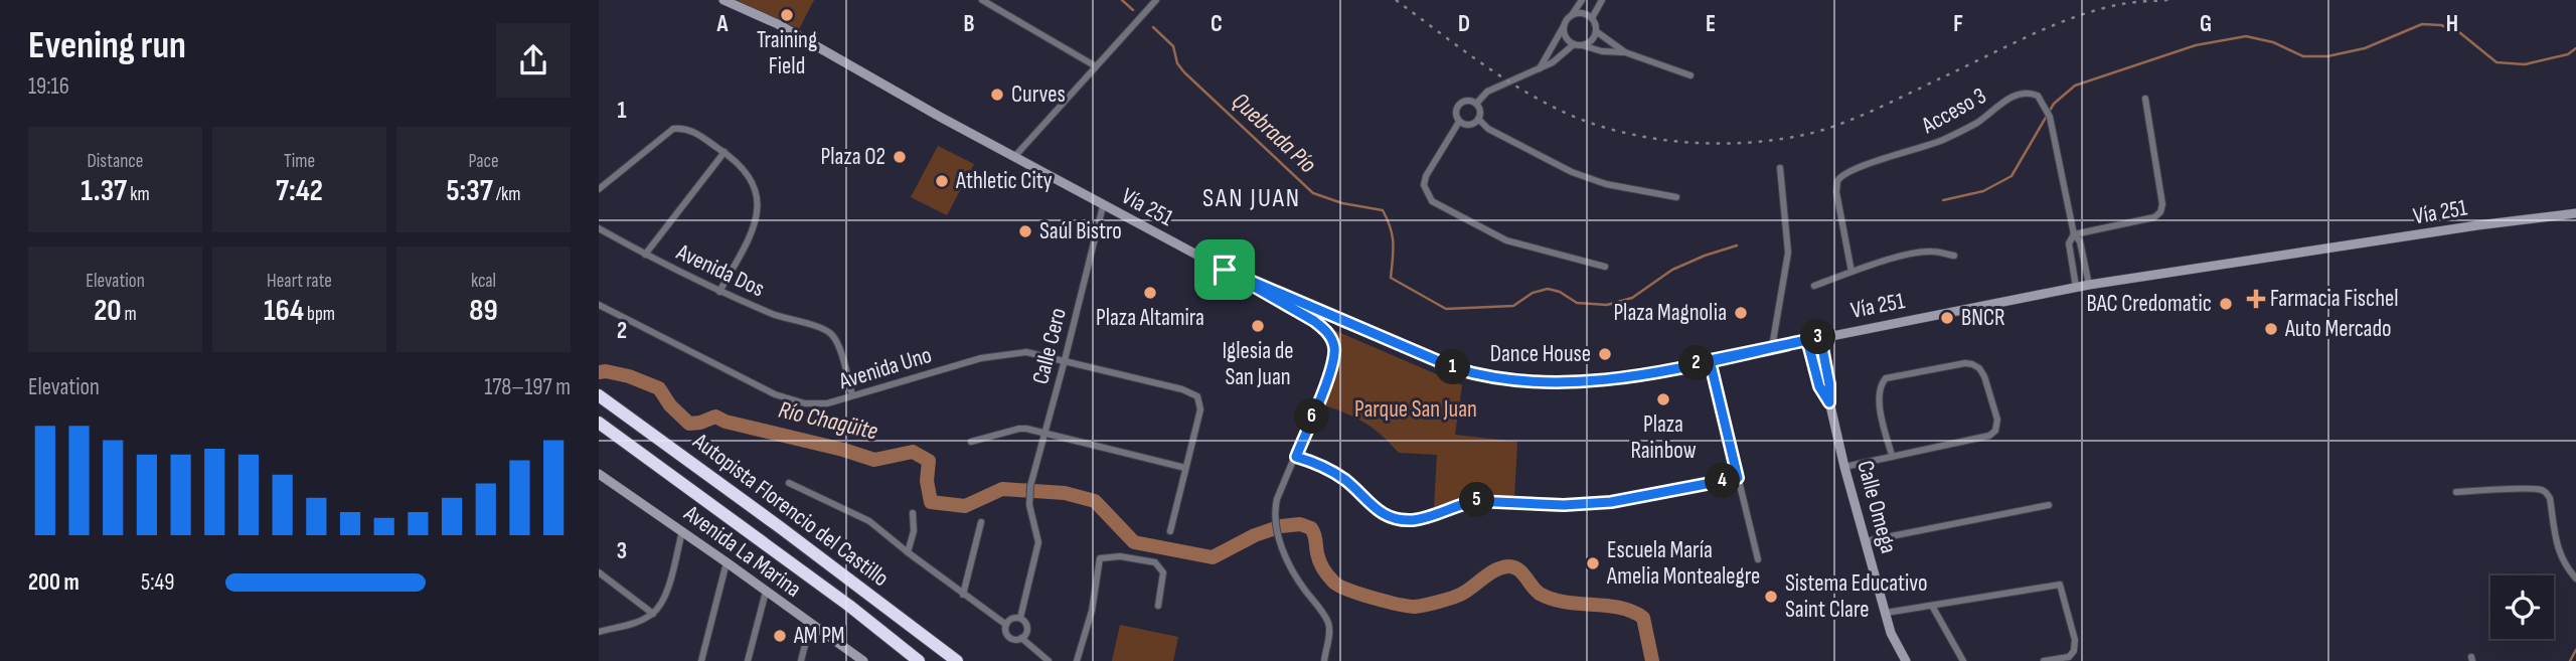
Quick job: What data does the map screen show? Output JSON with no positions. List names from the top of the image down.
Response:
{
  "streets": {
    "highway": ["Autopista Florencio del Castillo"],
    "main road": ["Vía 251", "Calle Omega", "Avenida La Marina"],
    "street": [
      "Acceso 3",
      "Avenida Dos",
      "Calle Cero",
      "Avenida Uno"
    ]
  },
  "crossings": [
    ["Vía 251", "Calle Cero"],
    ["Vía 251", "Calle Omega"],
    ["Avenida Dos", "Avenida Uno"],
    ["Calle Cero", "Avenida Uno"]
  ],
  "districts": ["SAN JUAN"],
  "water": ["Quebrada Pío", "Río Chagüite"],
  "parks": ["Parque San Juan"],
  "places": {
    "other": [
      "Training Field",
      "Curves",
      "Plaza O2",
      "Athletic City",
      "Saúl Bistro",
      "Plaza Altamira",
      "BAC Credomatic",
      "Plaza Magnolia",
      "BNCR",
      "Iglesia de San Juan",
      "Auto Mercado",
      "Dance House",
      "Plaza Rainbow",
      "Escuela María Amelia Montealegre",
      "Sistema Educativo Saint Clare",
      "AM PM"
    ],
    "health": ["Farmacia Fischel"]
  },
  "page": {
    "heading": ["Evening run", "19:16"],
    "stats": [
      ["Distance", "1.37 km"],
      ["Time", "7:42"],
      ["Pace", "5:37 /km"],
      ["Elevation", "20 m"],
      ["Heart rate", "164 bpm"],
      ["kcal", "89"]
    ],
    "pins": [
      "3",
      "2",
      "1",
      "6",
      "4",
      "5"
    ],
    "chart": ["Elevation", "178–197 m"],
    "list": [
      {
        "name": "200 m",
        "note": "5:49"
      }
    ]
  },
  "grid": {
    "columns": [
      "A",
      "B",
      "C",
      "D",
      "E",
      "F",
      "G",
      "H"
    ],
    "rows": ["1", "2", "3"]
  }
}
